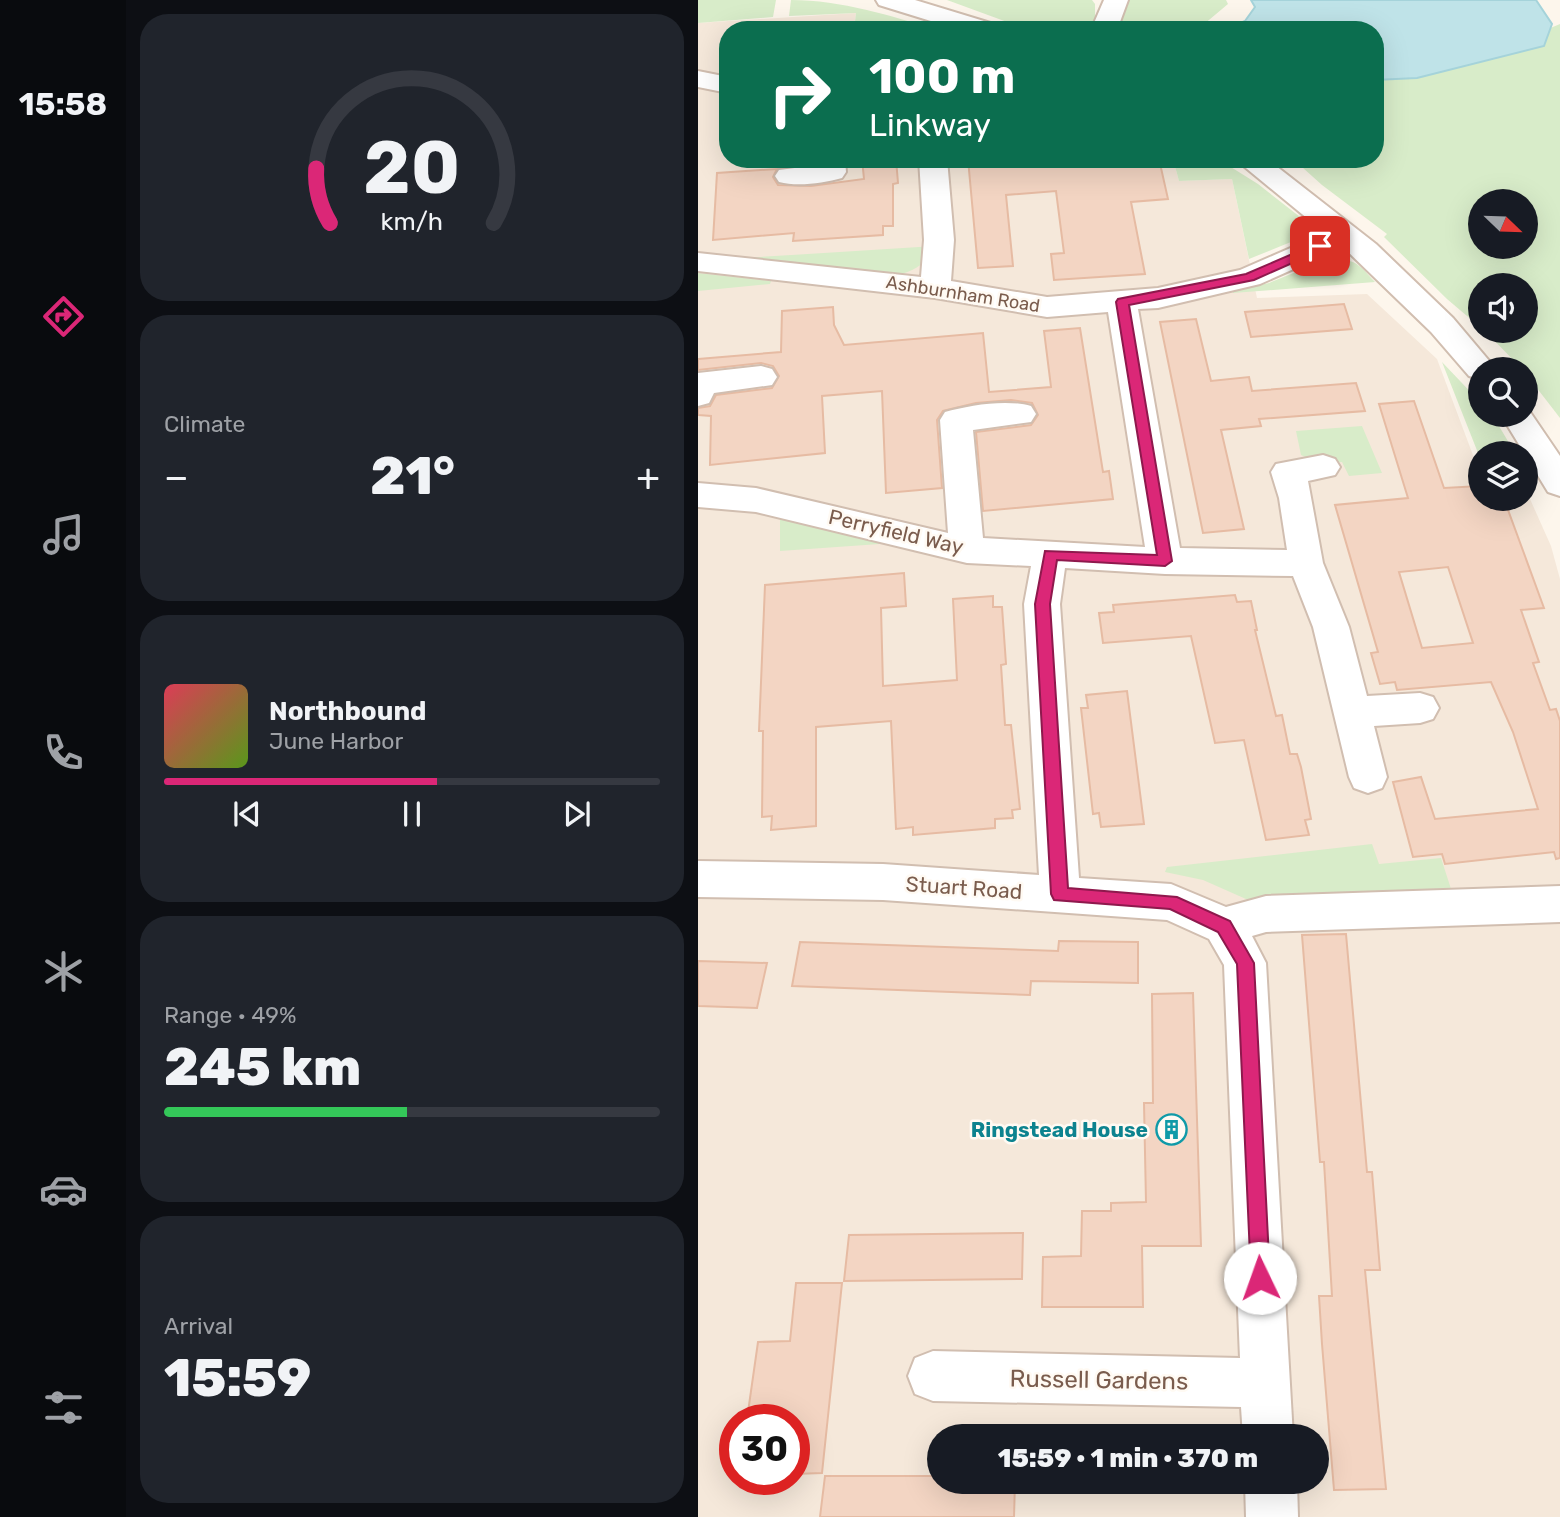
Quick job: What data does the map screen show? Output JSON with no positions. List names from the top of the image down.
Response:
{
  "streets": {
    "street": [
      "Ashburnham Road",
      "Perryfield Way",
      "Stuart Road",
      "Russell Gardens"
    ]
  },
  "places": {
    "building": ["Ringstead House"]
  },
  "north": "bottom right",
  "page": {
    "tabs": "15:58",
    "turn": ["100 m", "Linkway"],
    "tile": [
      "Climate",
      ["Range · 49%", "245 km"],
      ["Arrival", "15:59"]
    ],
    "heat": ["−", "21°", "+"],
    "song": ["Northbound", "June Harbor"],
    "limit": "30",
    "trip": "15:59 · 1 min · 370 m",
    "gauge": ["20", "km/h"]
  }
}
